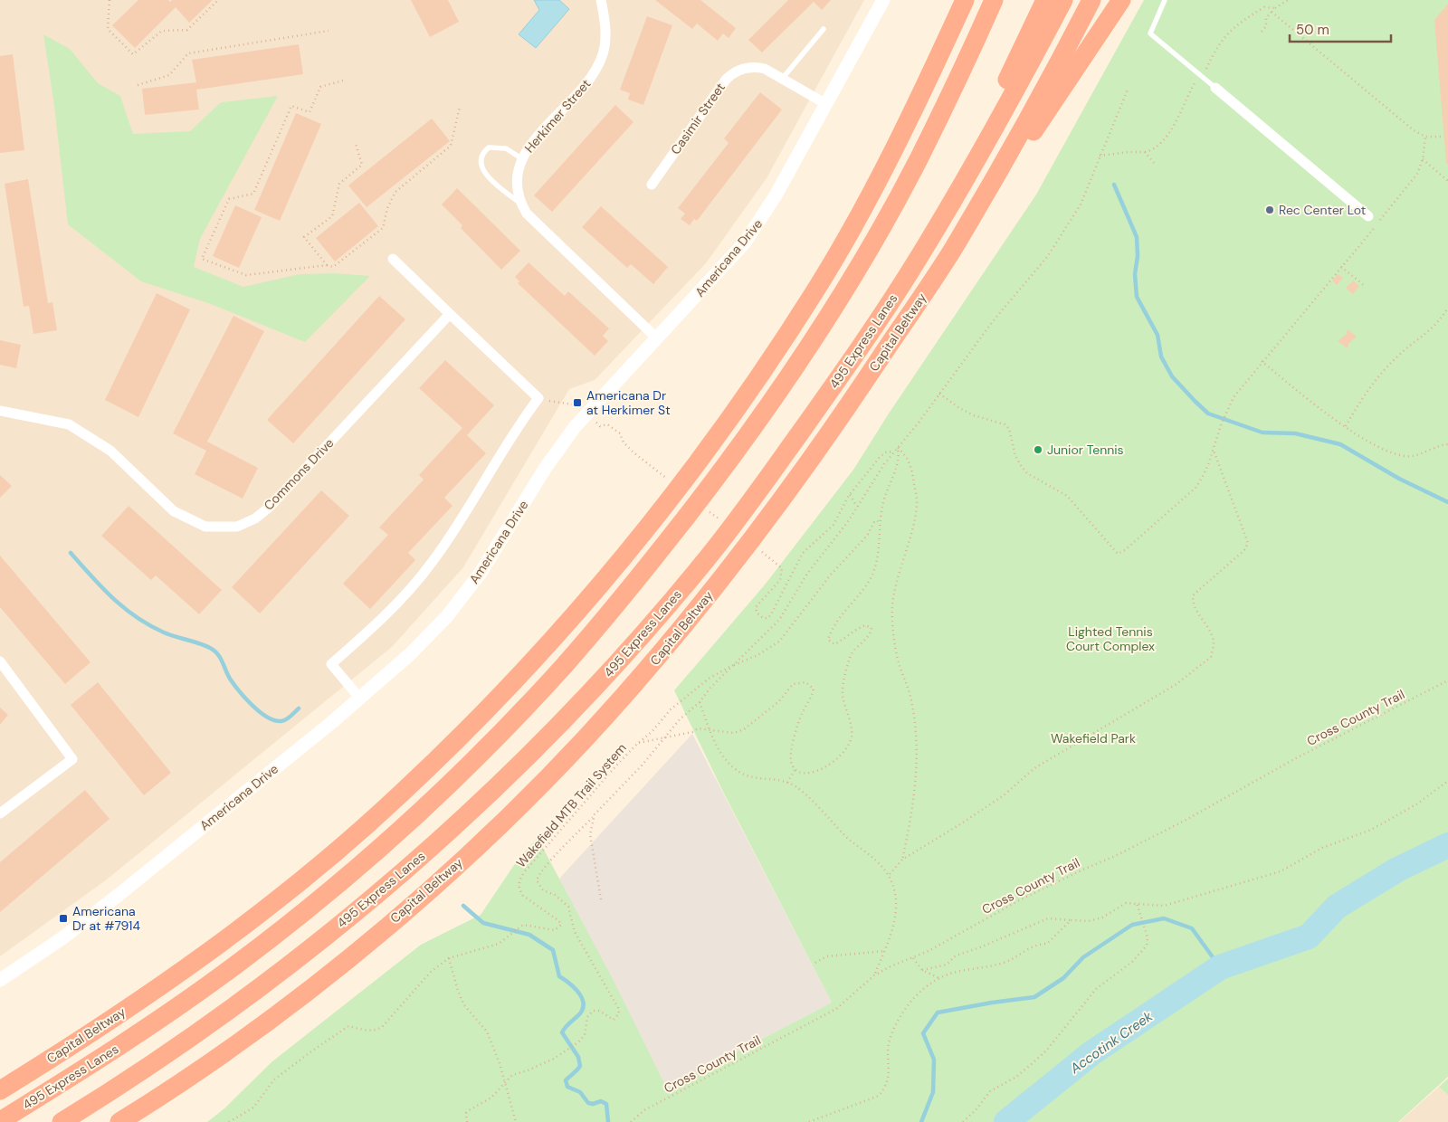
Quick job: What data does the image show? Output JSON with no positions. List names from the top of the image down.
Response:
{
  "streets": {
    "highway": ["Capital Beltway", "495 Express Lanes"],
    "street": [
      "Herkimer Street",
      "Casimir Street",
      "Americana Drive",
      "Commons Drive"
    ],
    "path": ["Cross County Trail", "Wakefield MTB Trail System"]
  },
  "crossings": [
    ["Herkimer Street", "Americana Drive"],
    ["Casimir Street", "Americana Drive"]
  ],
  "water": ["Accotink Creek"],
  "parks": ["Lighted Tennis Court Complex", "Wakefield Park"],
  "places": {
    "other": ["Rec Center Lot", "Junior Tennis"],
    "transit": ["Americana Dr at Herkimer St", "Americana Dr at #7914"]
  },
  "scale_bar": "50 m"
}
